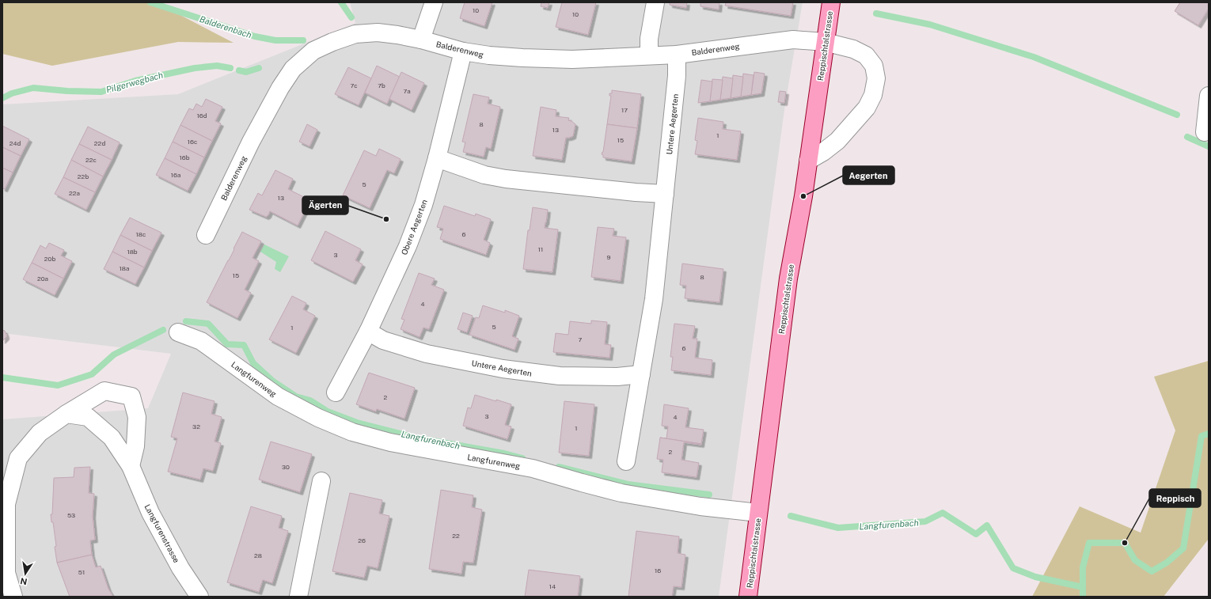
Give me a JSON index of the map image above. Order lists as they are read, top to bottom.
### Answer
{
  "streets": {
    "main road": ["Reppischtalstrasse"],
    "street": [
      "Balderenweg",
      "Untere Aegerten",
      "Obere Aegerten",
      "Langfurenweg",
      "Langfurenstrasse"
    ]
  },
  "crossings": [
    ["Reppischtalstrasse", "Balderenweg"],
    ["Reppischtalstrasse", "Langfurenweg"],
    ["Balderenweg", "Untere Aegerten"],
    ["Balderenweg", "Obere Aegerten"],
    ["Untere Aegerten", "Obere Aegerten"]
  ],
  "water": ["Balderenbach", "Pilgerwegbach", "Langfurenbach"],
  "places": ["Aegerten", "Ägerten", "Reppisch"],
  "house_numbers": [
    "10",
    "10",
    "7c",
    "7b",
    "7a",
    "17",
    "16d",
    "8",
    "13",
    "1",
    "15",
    "16c",
    "24d",
    "22d",
    "16b",
    "22c",
    "16a",
    "22b",
    "5",
    "22a",
    "13",
    "18c",
    "6",
    "11",
    "18b",
    "3",
    "9",
    "20b",
    "18a",
    "15",
    "8",
    "20a",
    "4",
    "5",
    "1",
    "7",
    "6",
    "2",
    "3",
    "4",
    "32",
    "1",
    "2",
    "30",
    "53",
    "22",
    "26",
    "28",
    "16",
    "51",
    "14"
  ],
  "north": "bottom"
}
